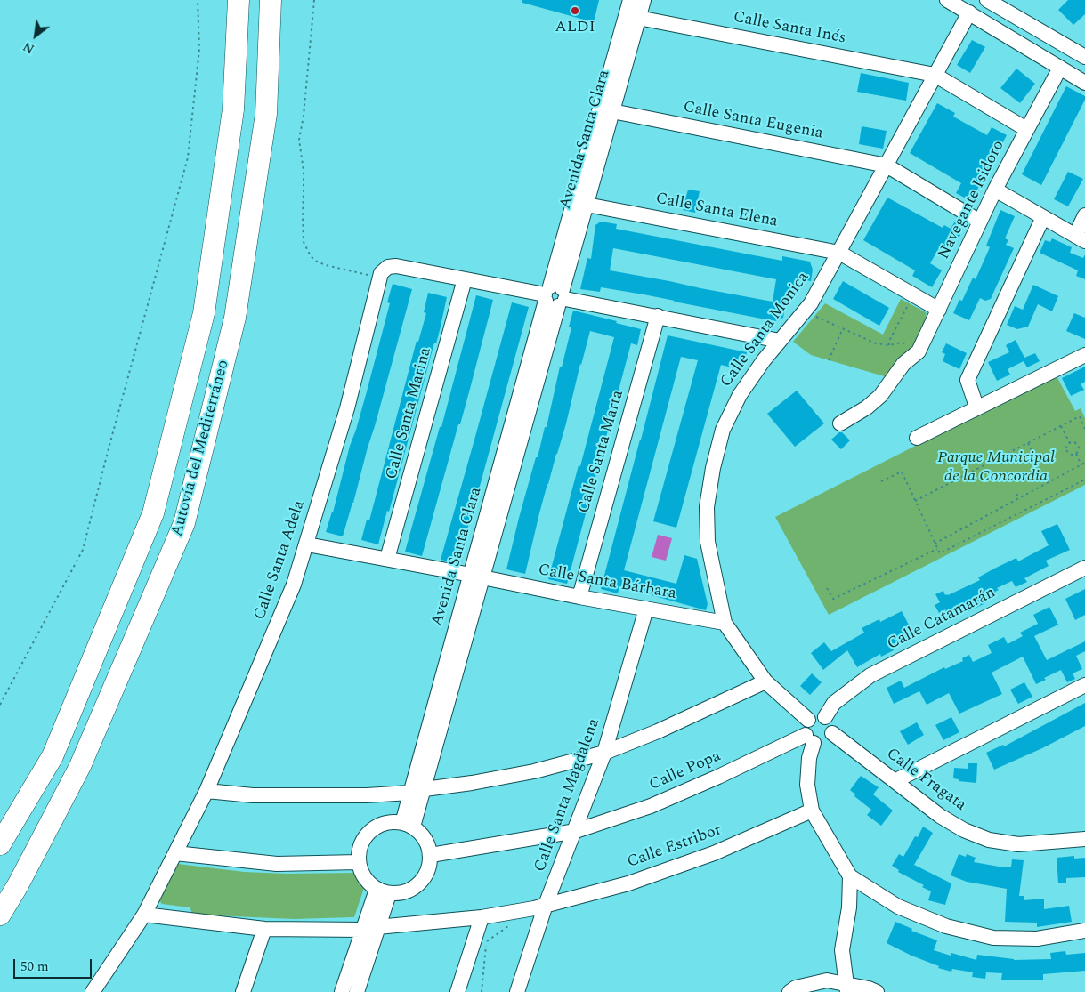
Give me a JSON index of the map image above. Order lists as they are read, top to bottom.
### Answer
{
  "streets": {
    "highway": ["Autovía del Mediterráneo"],
    "street": [
      "Calle Santa Inés",
      "Calle Santa Eugenia",
      "Avenida Santa Clara",
      "Navegante Isidoro",
      "Calle Santa Elena",
      "Calle Santa Monica",
      "Calle Santa Marina",
      "Calle Santa Marta",
      "Calle Santa Adela",
      "Calle Santa Bárbara",
      "Calle Catamarán",
      "Calle Popa",
      "Calle Fragata",
      "Calle Santa Magdalena",
      "Calle Estribor"
    ]
  },
  "crossings": [
    ["Calle Santa Inés", "Avenida Santa Clara"],
    ["Calle Santa Inés", "Navegante Isidoro"],
    ["Calle Santa Inés", "Calle Santa Monica"],
    ["Calle Santa Eugenia", "Avenida Santa Clara"],
    ["Calle Santa Eugenia", "Navegante Isidoro"],
    ["Calle Santa Eugenia", "Calle Santa Monica"],
    ["Avenida Santa Clara", "Calle Santa Elena"],
    ["Avenida Santa Clara", "Calle Santa Bárbara"],
    ["Avenida Santa Clara", "Calle Popa"],
    ["Navegante Isidoro", "Calle Santa Elena"],
    ["Calle Santa Elena", "Calle Santa Monica"],
    ["Calle Santa Monica", "Calle Santa Bárbara"],
    ["Calle Santa Monica", "Calle Catamarán"],
    ["Calle Santa Monica", "Calle Popa"],
    ["Calle Santa Monica", "Calle Fragata"],
    ["Calle Santa Marina", "Calle Santa Bárbara"],
    ["Calle Santa Marta", "Calle Santa Bárbara"],
    ["Calle Santa Adela", "Calle Santa Bárbara"],
    ["Calle Santa Bárbara", "Calle Santa Magdalena"],
    ["Calle Catamarán", "Calle Popa"],
    ["Calle Catamarán", "Calle Fragata"],
    ["Calle Popa", "Calle Fragata"],
    ["Calle Popa", "Calle Santa Magdalena"],
    ["Calle Santa Magdalena", "Calle Estribor"]
  ],
  "parks": ["Parque Municipal de la Concordia"],
  "places": ["ALDI"],
  "scale_bar": "50 m",
  "north": "bottom left"
}
